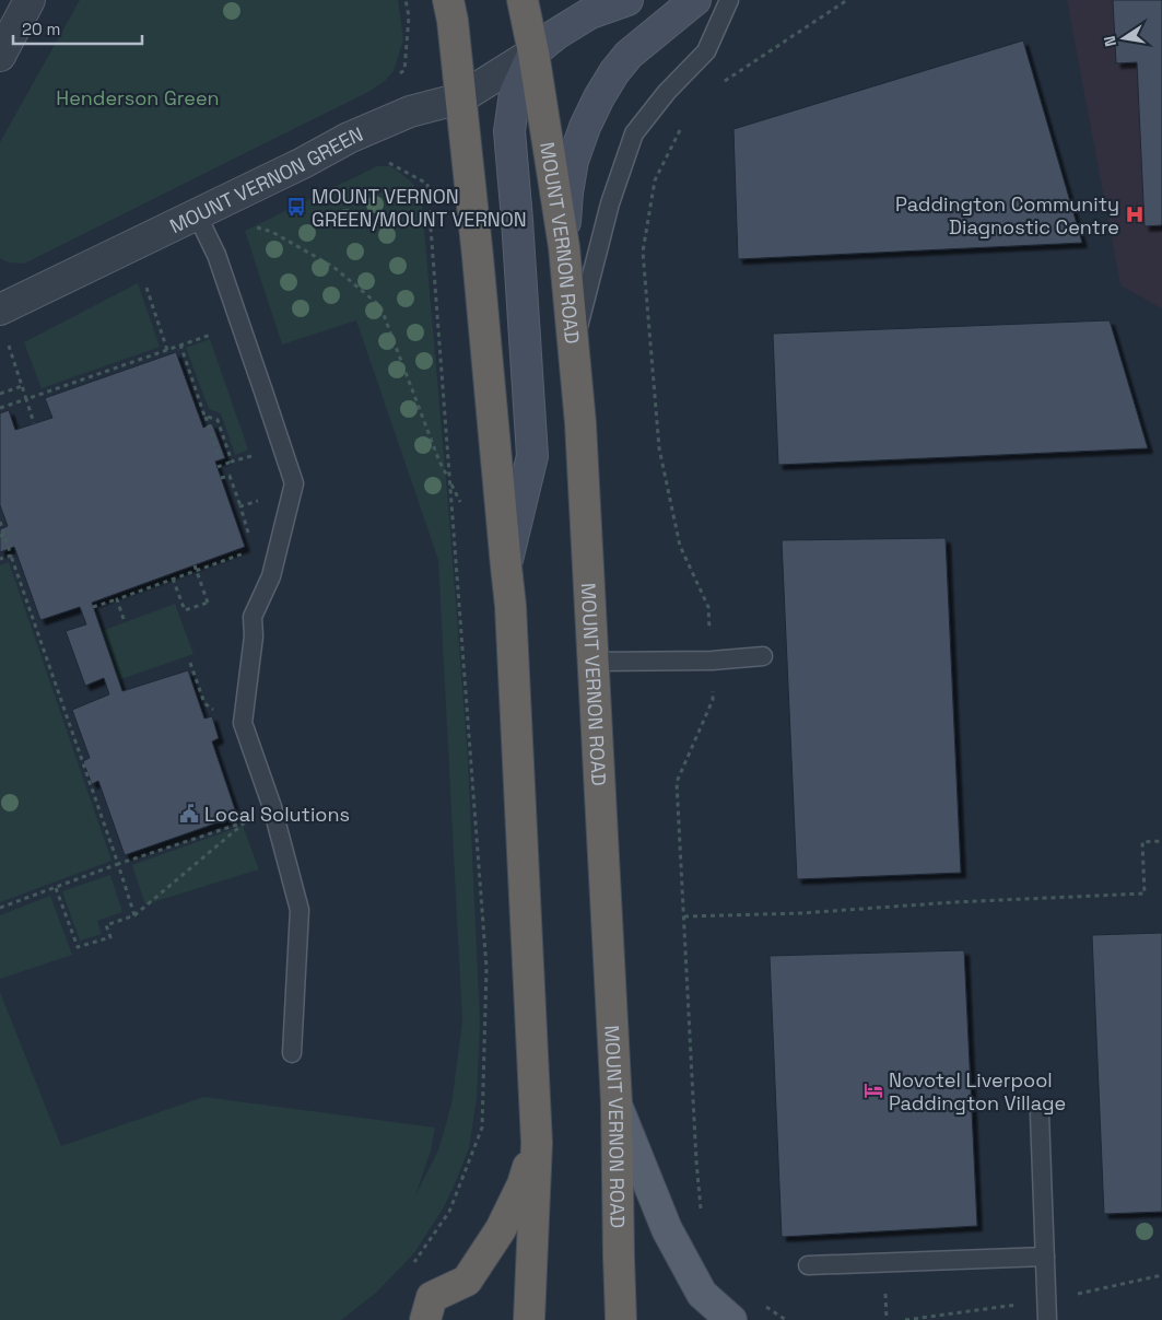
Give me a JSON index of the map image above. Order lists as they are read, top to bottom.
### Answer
{
  "streets": {
    "highway": ["MOUNT VERNON ROAD"],
    "street": ["MOUNT VERNON GREEN"]
  },
  "crossings": [
    ["MOUNT VERNON GREEN", "MOUNT VERNON ROAD"]
  ],
  "parks": ["Henderson Green"],
  "places": {
    "bus stop": ["MOUNT VERNON GREEN/MOUNT VERNON"],
    "hospital": ["Paddington Community Diagnostic Centre"],
    "public building": ["Local Solutions"],
    "hotel": ["Novotel Liverpool Paddington Village"]
  },
  "scale_bar": "20 m",
  "north": "left"
}
